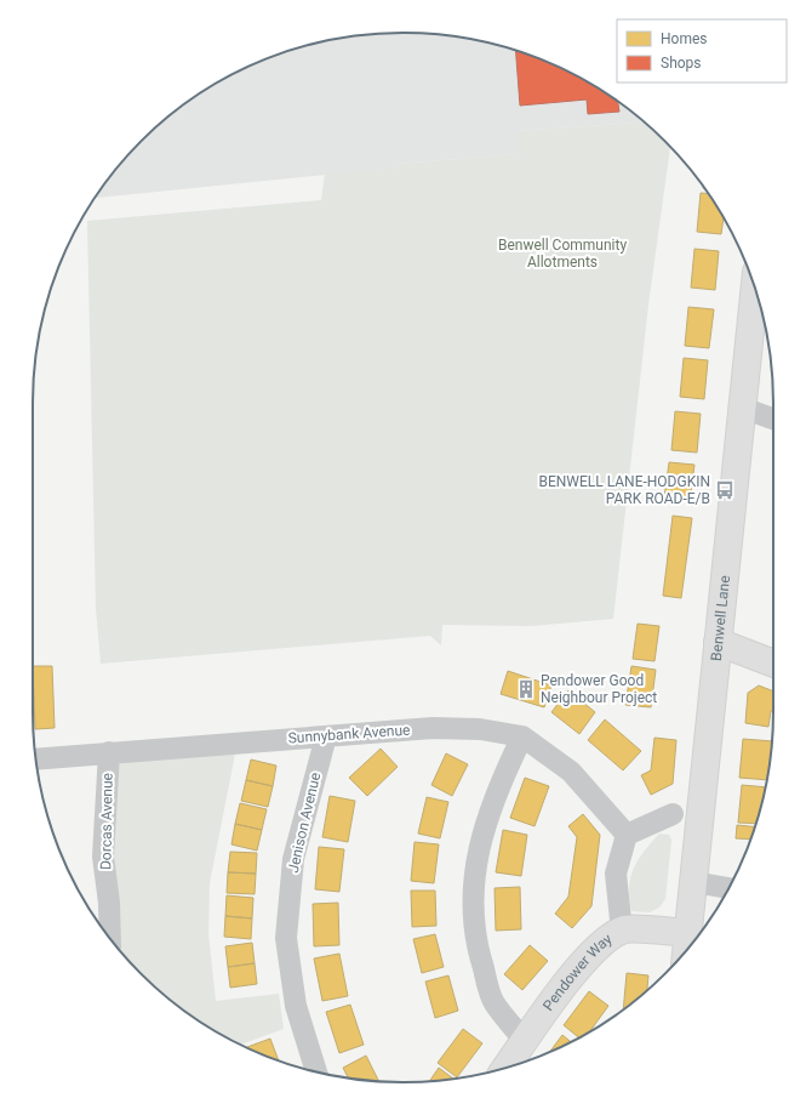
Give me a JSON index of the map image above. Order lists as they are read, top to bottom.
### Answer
{
  "streets": {
    "main road": ["Benwell Lane", "Pendower Way"],
    "street": ["Sunnybank Avenue", "Dorcas Avenue", "Jenison Avenue"]
  },
  "crossings": [
    ["Benwell Lane", "Pendower Way"],
    ["Sunnybank Avenue", "Dorcas Avenue"],
    ["Sunnybank Avenue", "Jenison Avenue"]
  ],
  "parks": ["Benwell Community Allotments"],
  "places": {
    "bus stop": ["BENWELL LANE-HODGKIN PARK ROAD-E/B"],
    "building": ["Pendower Good Neighbour Project"]
  },
  "legend": ["Homes", "Shops"]
}
